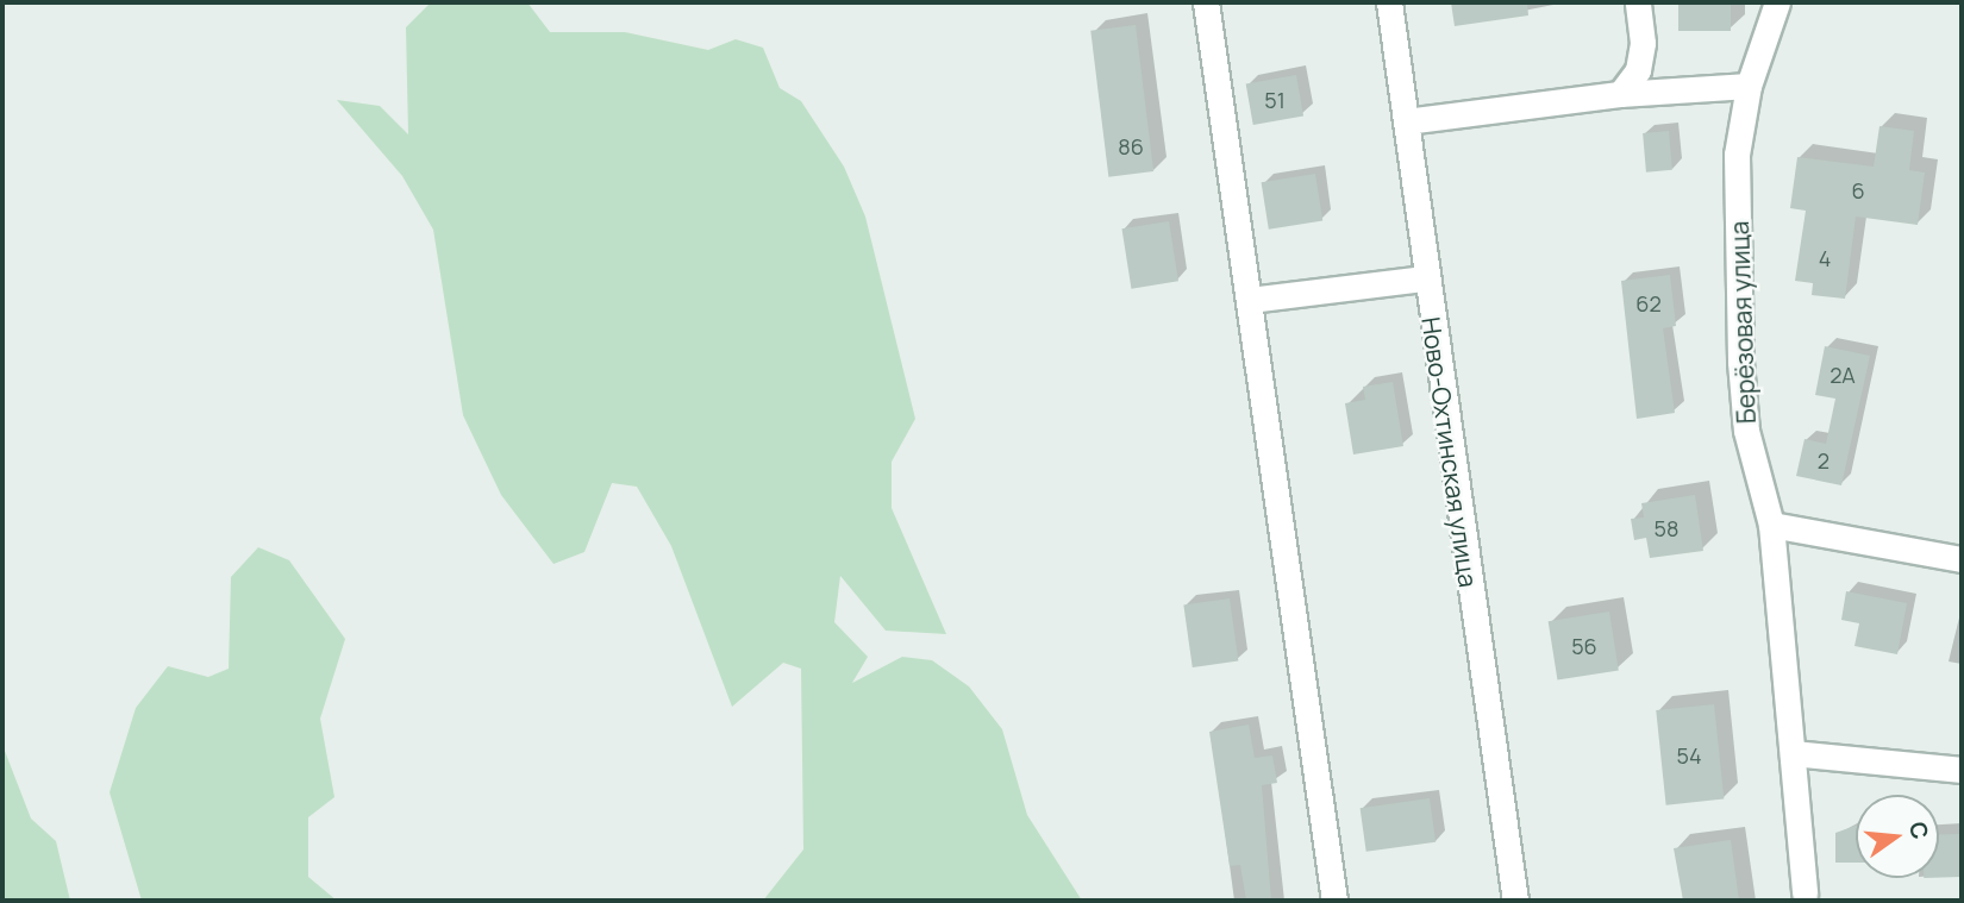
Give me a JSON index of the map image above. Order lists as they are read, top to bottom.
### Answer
{
  "streets": {
    "street": ["Берёзовая улица", "Ново-Охтинская улица"]
  },
  "house_numbers": [
    "51",
    "86",
    "6",
    "4",
    "62",
    "2А",
    "2",
    "58",
    "56",
    "54"
  ],
  "north": "right"
}
